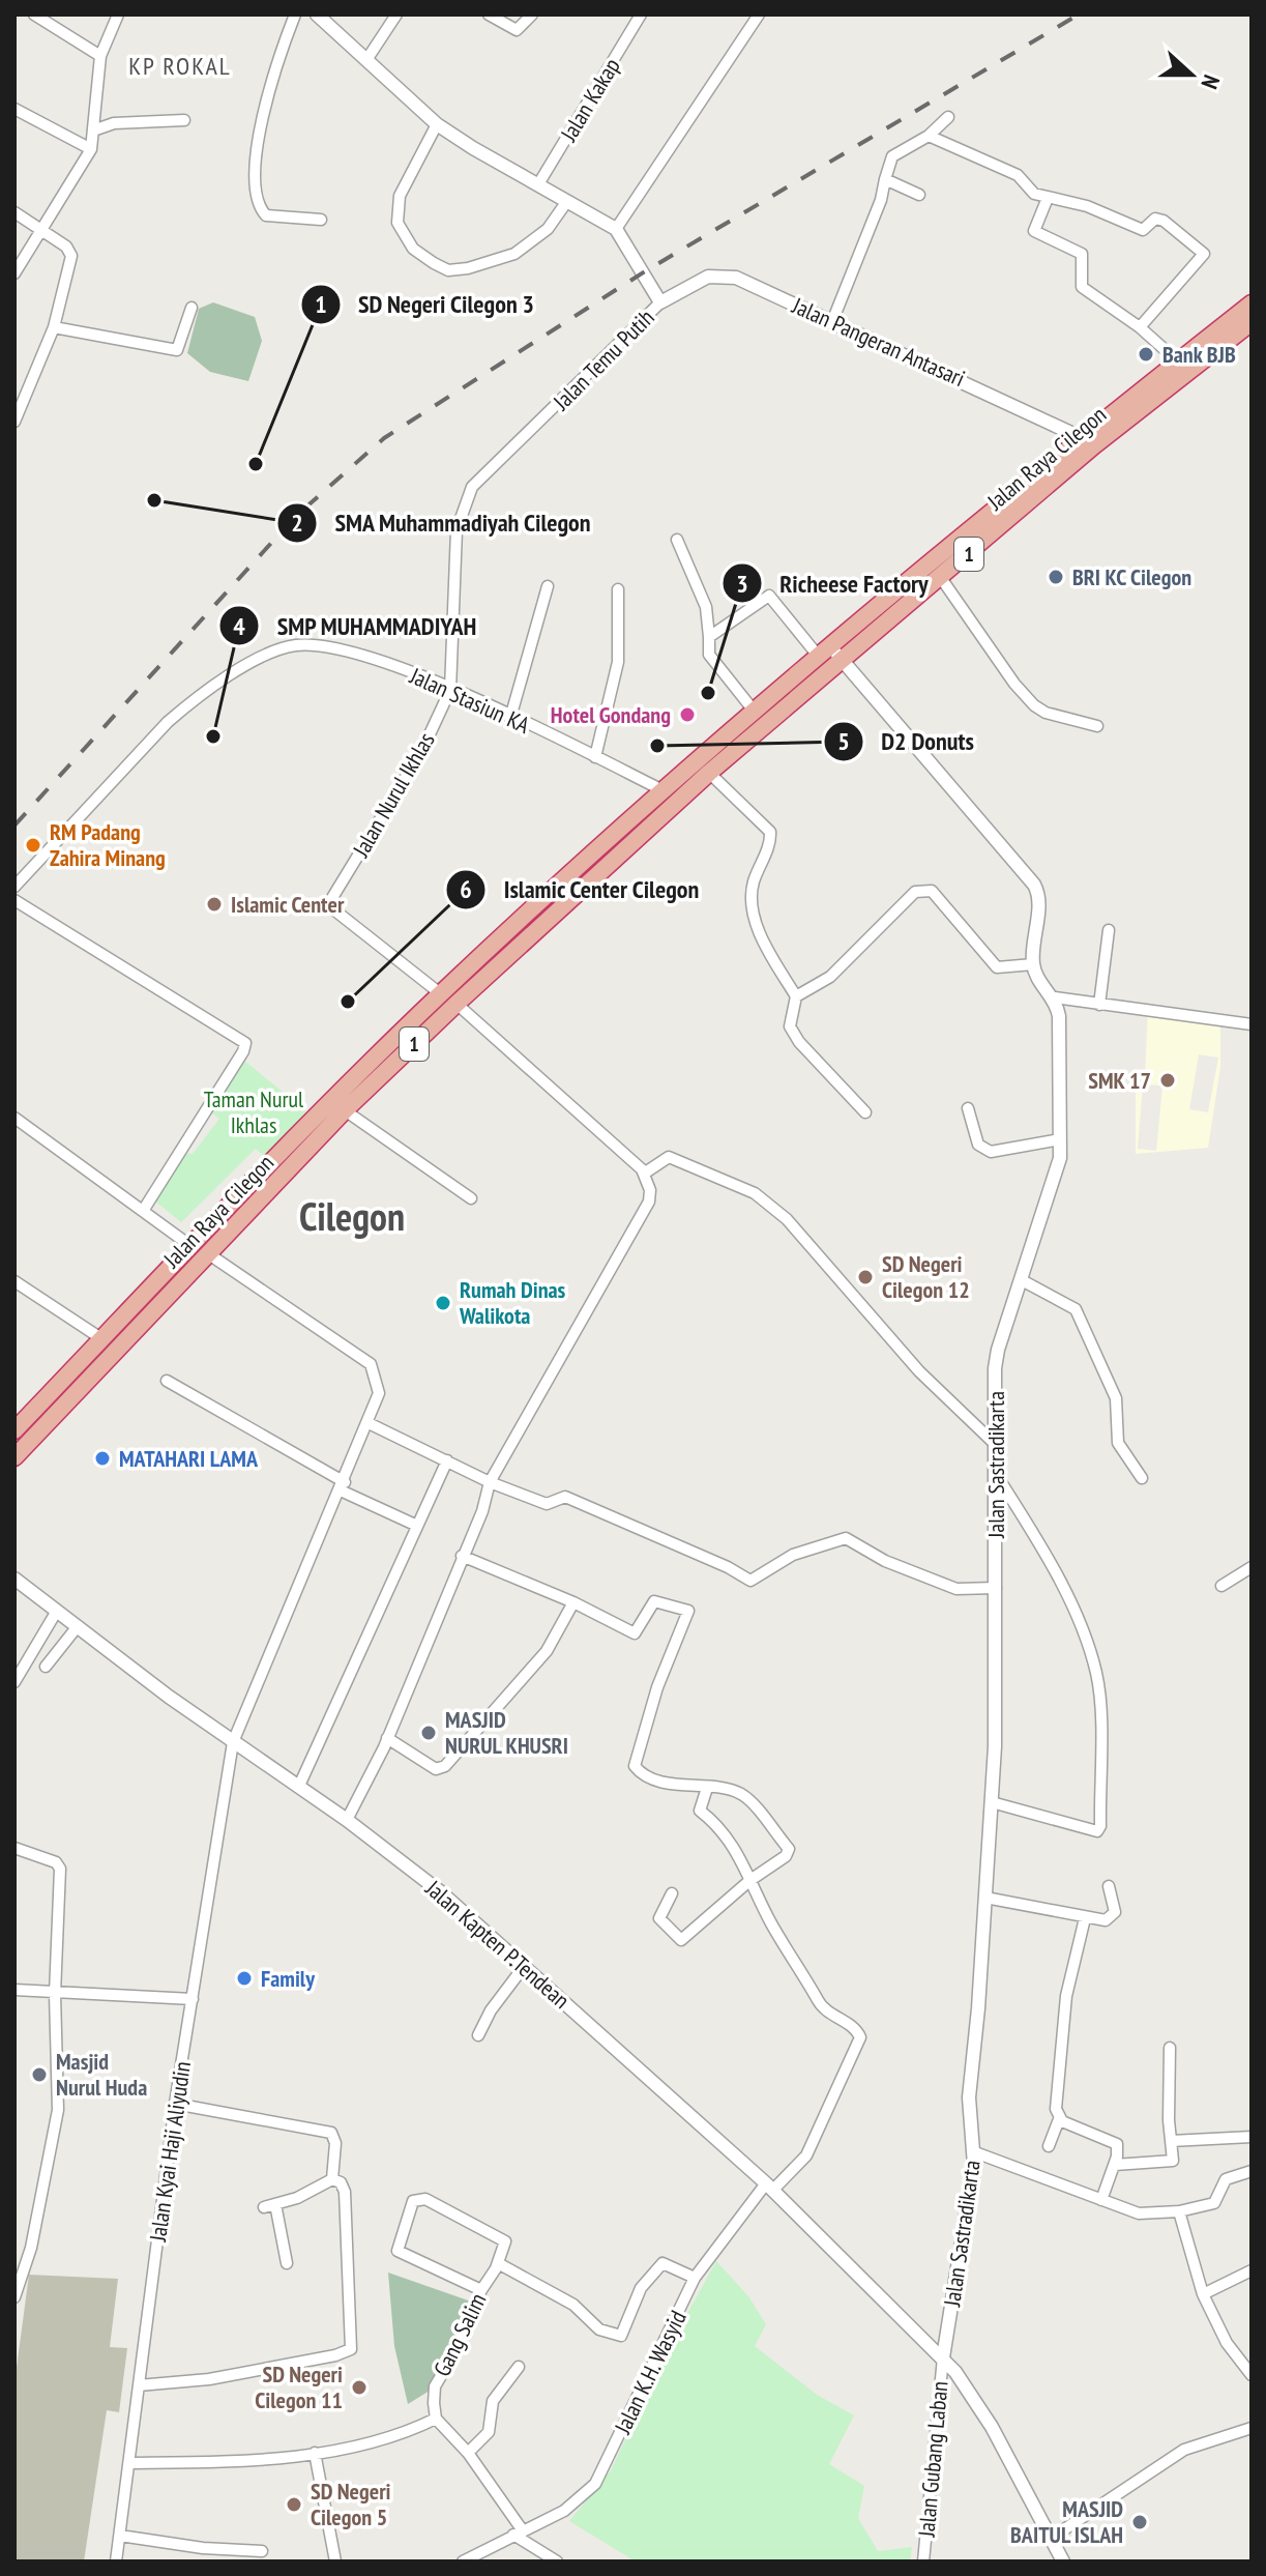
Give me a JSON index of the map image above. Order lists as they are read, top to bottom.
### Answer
{
  "streets": {
    "highway": ["Jalan Raya Cilegon", "1"],
    "street": [
      "Jalan Kakap",
      "Jalan Pangeran Antasari",
      "Jalan Temu Putih",
      "Jalan Stasiun KA",
      "Jalan Nurul Ikhlas",
      "Jalan Sastradikarta",
      "Jalan Kapten P.Tendean",
      "Jalan Kyai Haji Aliyudin",
      "Gang Salim",
      "Jalan K.H. Wasyid",
      "Jalan Gubang Laban"
    ]
  },
  "crossings": [
    ["Jalan Kakap", "Jalan Temu Putih"],
    ["Jalan Pangeran Antasari", "Jalan Temu Putih"],
    ["Jalan Pangeran Antasari", "Jalan Raya Cilegon"],
    ["Jalan Temu Putih", "Jalan Stasiun KA"],
    ["Jalan Temu Putih", "Jalan Nurul Ikhlas"],
    ["Jalan Raya Cilegon", "Jalan Stasiun KA"],
    ["Jalan Raya Cilegon", "Jalan Nurul Ikhlas"],
    ["Jalan Raya Cilegon", "Jalan Kyai Haji Aliyudin"],
    ["Jalan Stasiun KA", "Jalan Nurul Ikhlas"],
    ["Jalan Sastradikarta", "Jalan Kapten P.Tendean"],
    ["Jalan Sastradikarta", "Jalan Gubang Laban"],
    ["Jalan Kapten P.Tendean", "Jalan Kyai Haji Aliyudin"],
    ["Jalan Kapten P.Tendean", "Jalan K.H. Wasyid"],
    ["Jalan Kapten P.Tendean", "Jalan Gubang Laban"]
  ],
  "districts": ["KP ROKAL", "Cilegon"],
  "parks": ["Taman Nurul Ikhlas"],
  "places": [
    "Bank BJB",
    "SD Negeri Cilegon 3",
    "SMA Muhammadiyah Cilegon",
    "BRI KC Cilegon",
    "Richeese Factory",
    "Hotel Gondang",
    "SMP MUHAMMADIYAH",
    "D2 Donuts",
    "RM Padang Zahira Minang",
    "Islamic Center",
    "Islamic Center Cilegon",
    "SMK 17",
    "SD Negeri Cilegon 12",
    "Rumah Dinas Walikota",
    "MATAHARI LAMA",
    "MASJID NURUL KHUSRI",
    "Family",
    "Masjid Nurul Huda",
    "SD Negeri Cilegon 11",
    "SD Negeri Cilegon 5",
    "MASJID BAITUL ISLAH"
  ],
  "north": "right"
}
